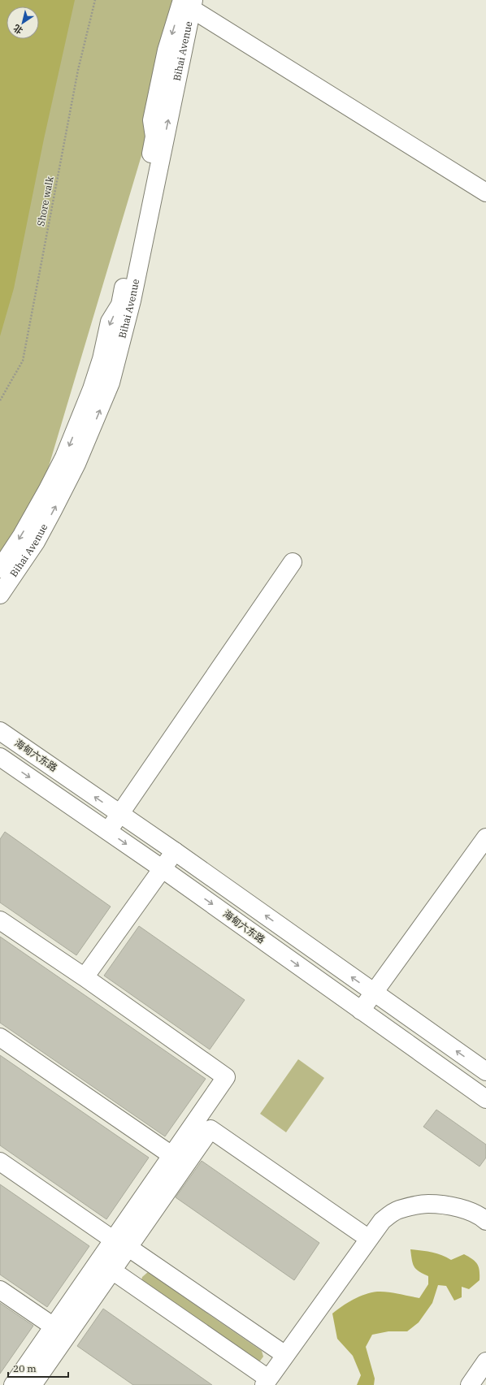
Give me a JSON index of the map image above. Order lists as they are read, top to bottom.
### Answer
{
  "streets": {
    "street": ["Bihai Avenue", "海甸六东路"],
    "path": ["Shore walk"]
  },
  "scale_bar": "20 m",
  "north": "bottom left"
}
